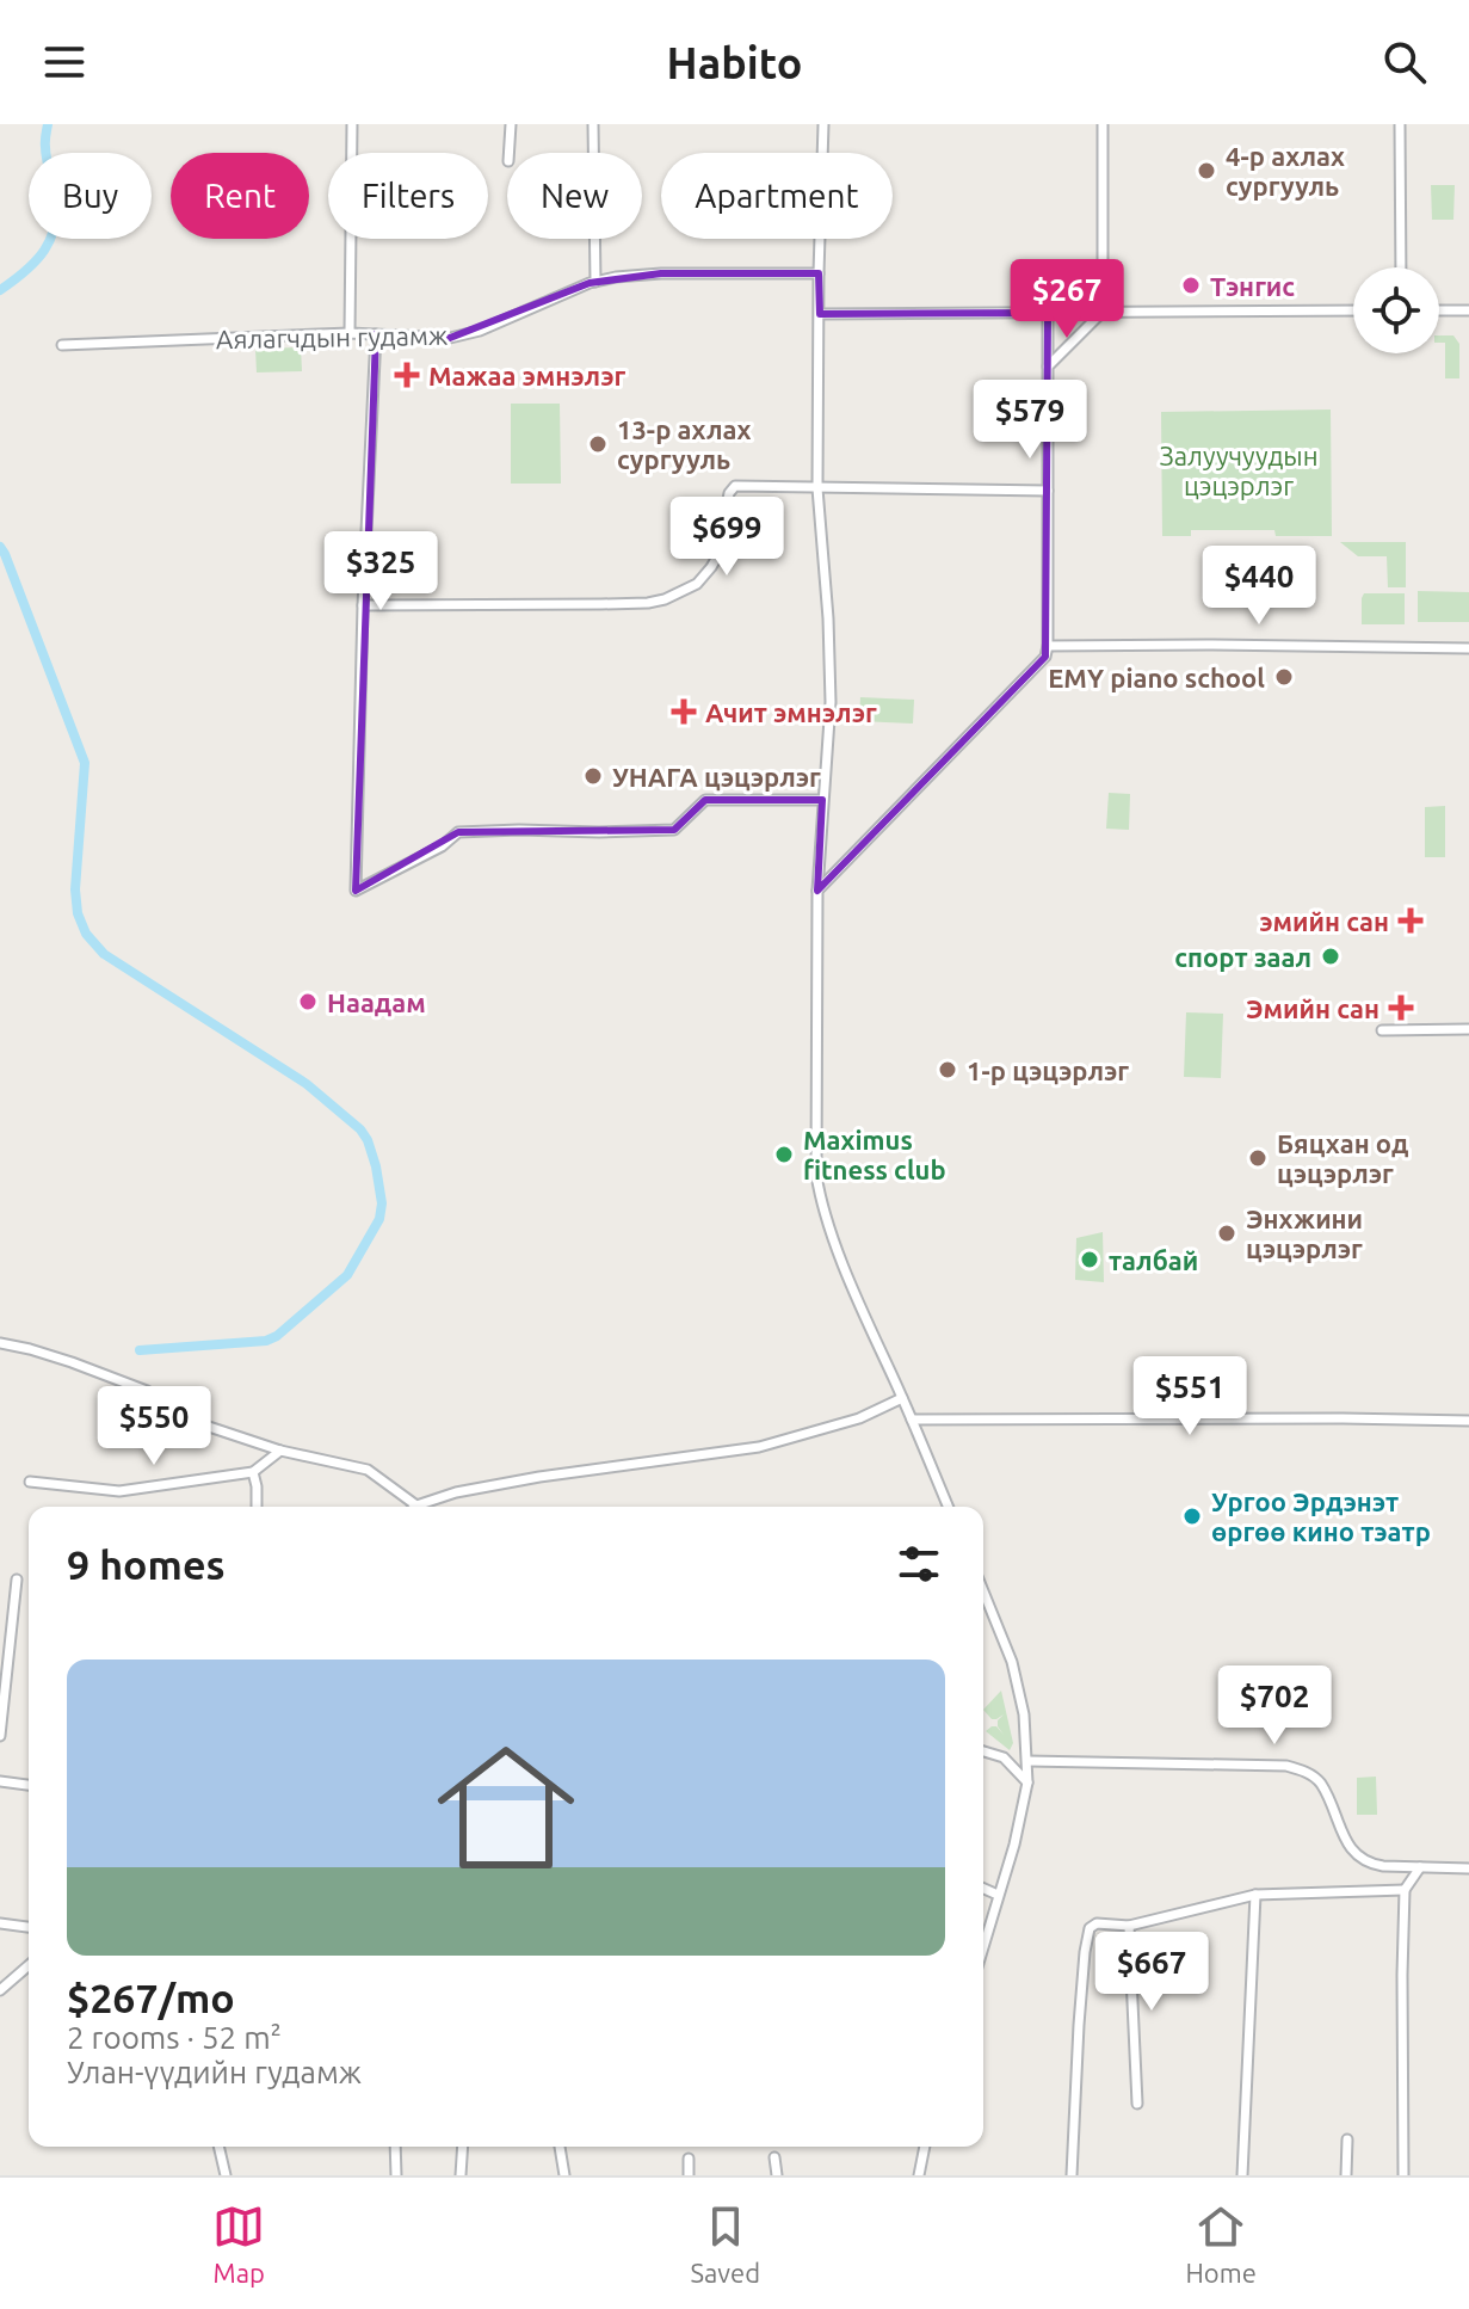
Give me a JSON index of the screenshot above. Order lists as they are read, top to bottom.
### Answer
{
  "streets": {
    "street": ["Аялагчдын гудамж"]
  },
  "parks": ["Залуучуудын цэцэрлэг"],
  "places": {
    "other": [
      "4-р ахлах сургууль",
      "Тэнгис",
      "13-р ахлах сургууль",
      "EMY piano school",
      "УНАГА цэцэрлэг",
      "спорт заал",
      "Наадам",
      "1-р цэцэрлэг",
      "Maximus fitness club",
      "Бяцхан од цэцэрлэг",
      "Энхжини цэцэрлэг",
      "талбай",
      "Ургоо Эрдэнэт өргөө кино тэатр"
    ],
    "health": [
      "Maжаа эмнэлэг",
      "Ачит эмнэлэг",
      "эмийн сан",
      "Эмийн сан"
    ]
  },
  "page": {
    "header": "Habito",
    "chip": [
      "Buy",
      "Rent",
      "Filters",
      "New",
      "Apartment"
    ],
    "price": [
      "$267",
      "$579",
      "$699",
      "$325",
      "$440",
      "$551",
      "$550",
      "$702",
      "$667"
    ],
    "heading": "9 homes",
    "list": [
      {
        "name": "$267/mo",
        "note": "2 rooms · 52 m² · Улан-үүдийн гудамж"
      }
    ],
    "tabs": ["Map", "Saved", "Home"]
  }
}
